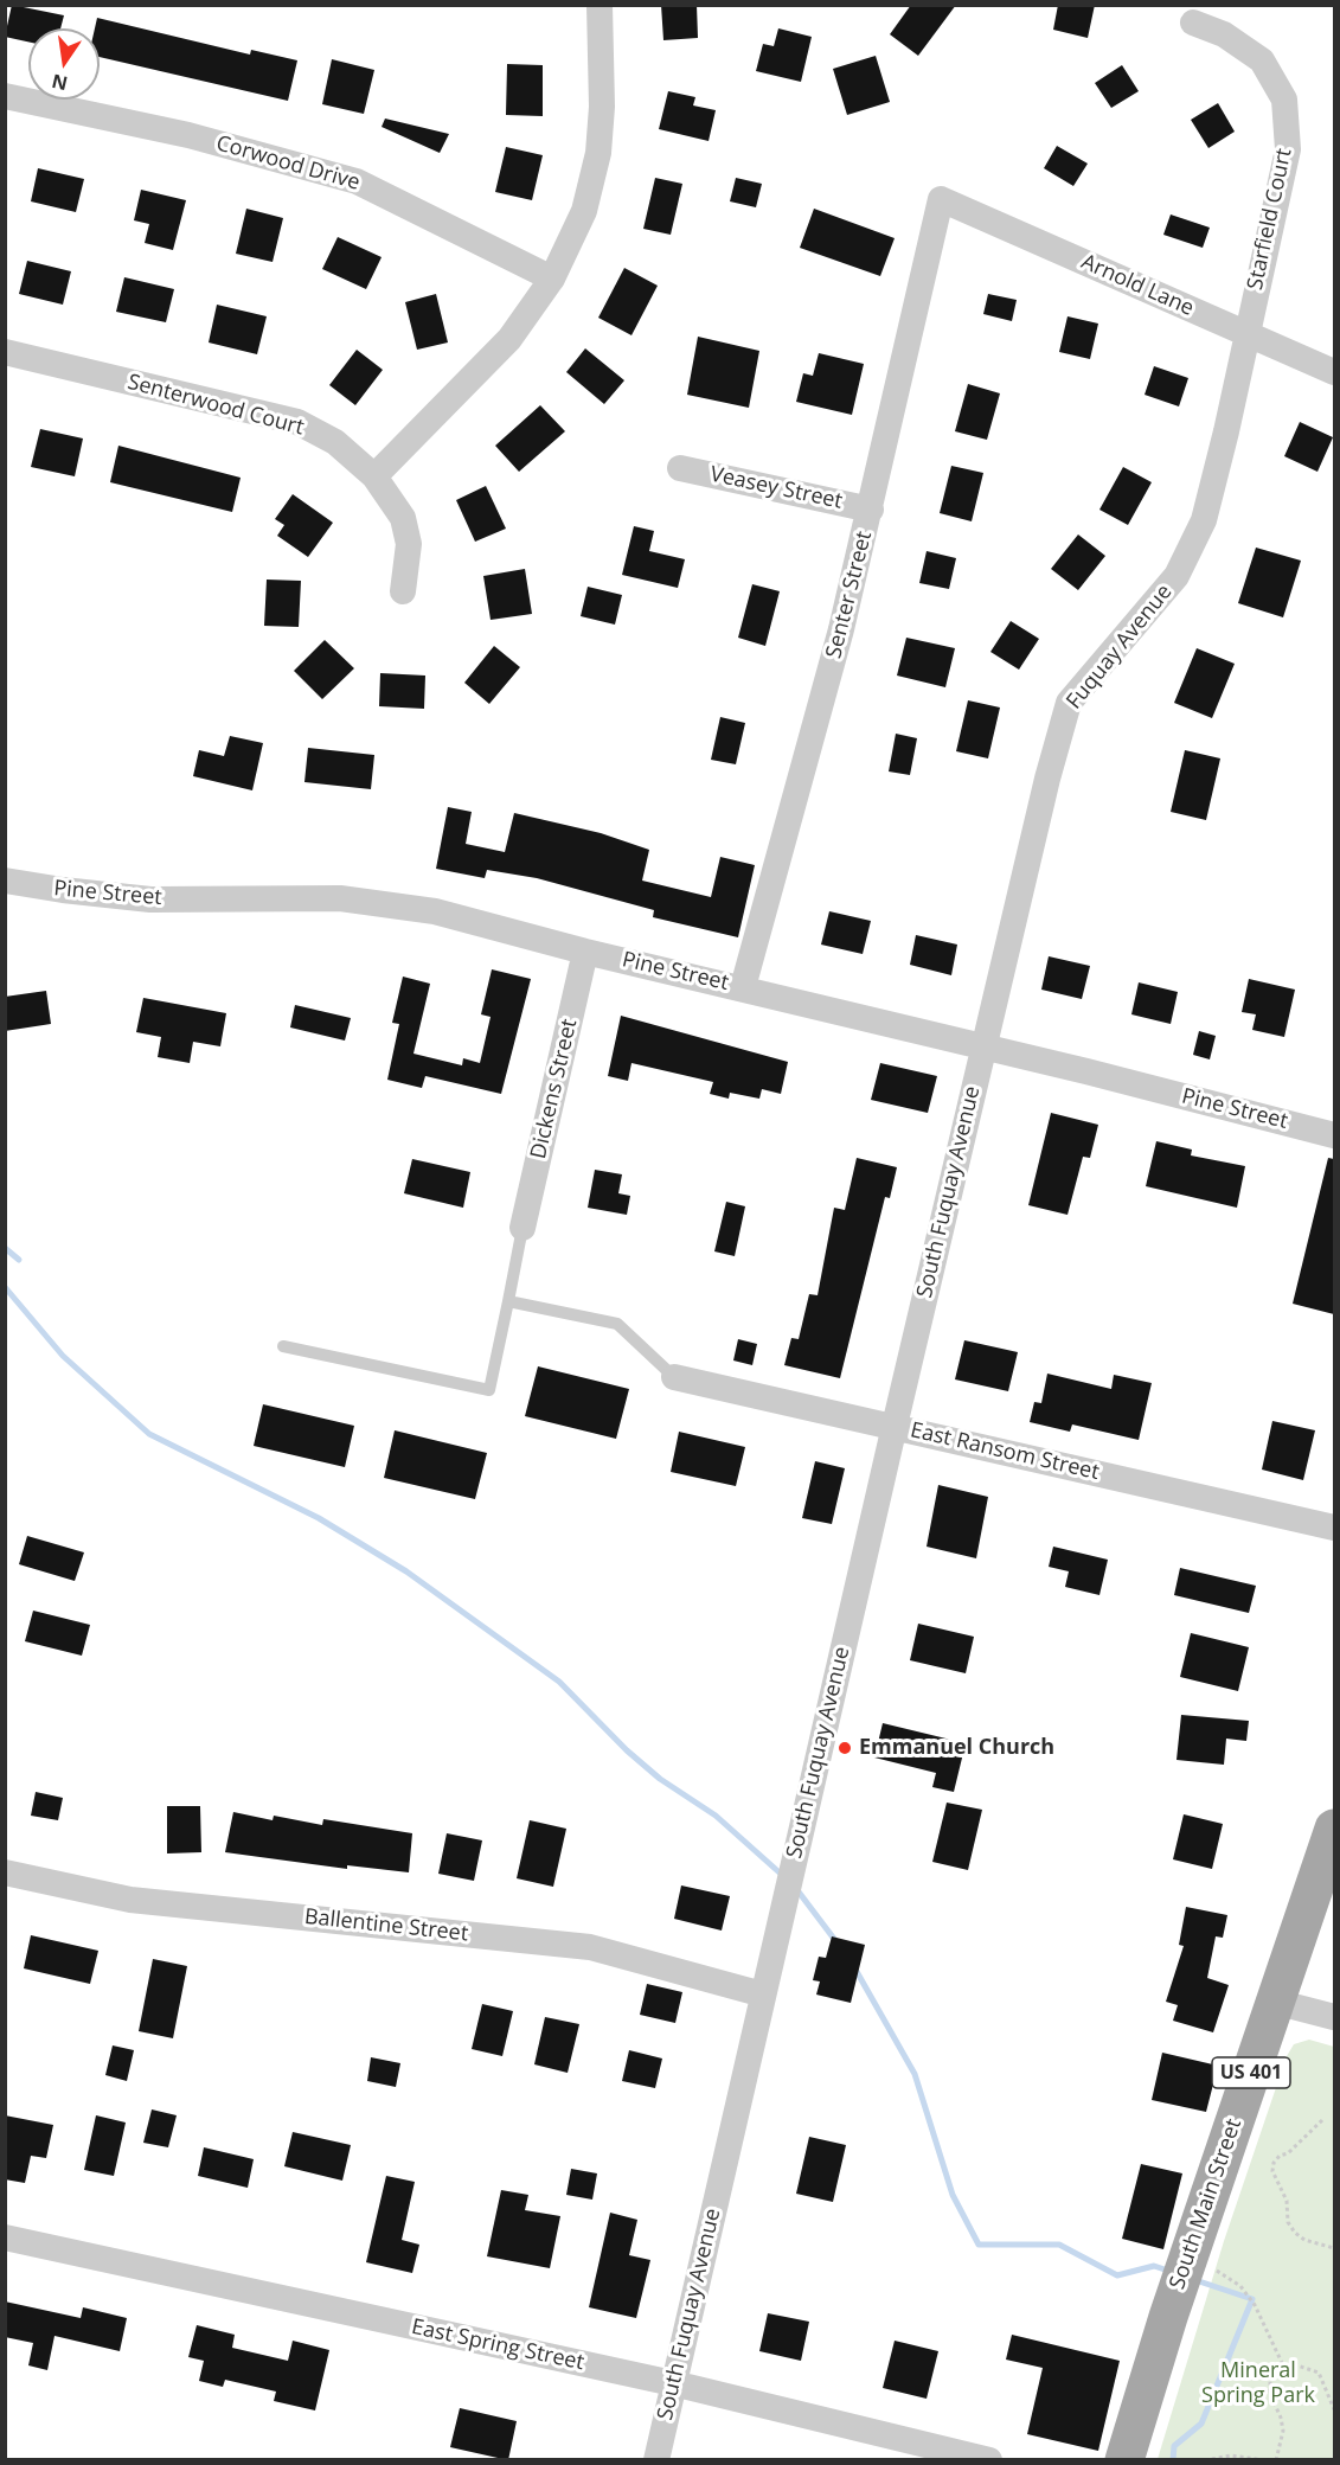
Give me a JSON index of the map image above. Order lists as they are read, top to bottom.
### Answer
{
  "streets": {
    "main road": ["US 401", "South Main Street"],
    "street": [
      "Corwood Drive",
      "Starfield Court",
      "Arnold Lane",
      "Senterwood Court",
      "Veasey Street",
      "Senter Street",
      "Fuquay Avenue",
      "Pine Street",
      "Dickens Street",
      "South Fuquay Avenue",
      "East Ransom Street",
      "Ballentine Street",
      "East Spring Street"
    ]
  },
  "crossings": [
    ["Starfield Court", "Arnold Lane"],
    ["Starfield Court", "Fuquay Avenue"],
    ["Arnold Lane", "Senter Street"],
    ["Arnold Lane", "Fuquay Avenue"],
    ["Veasey Street", "Senter Street"],
    ["Senter Street", "Pine Street"],
    ["Fuquay Avenue", "Pine Street"],
    ["Fuquay Avenue", "South Fuquay Avenue"],
    ["Pine Street", "Dickens Street"],
    ["Pine Street", "South Fuquay Avenue"],
    ["South Fuquay Avenue", "East Ransom Street"],
    ["South Fuquay Avenue", "Ballentine Street"],
    ["South Fuquay Avenue", "East Spring Street"]
  ],
  "parks": ["Mineral Spring Park"],
  "places": ["Emmanuel Church"],
  "north": "bottom"
}
